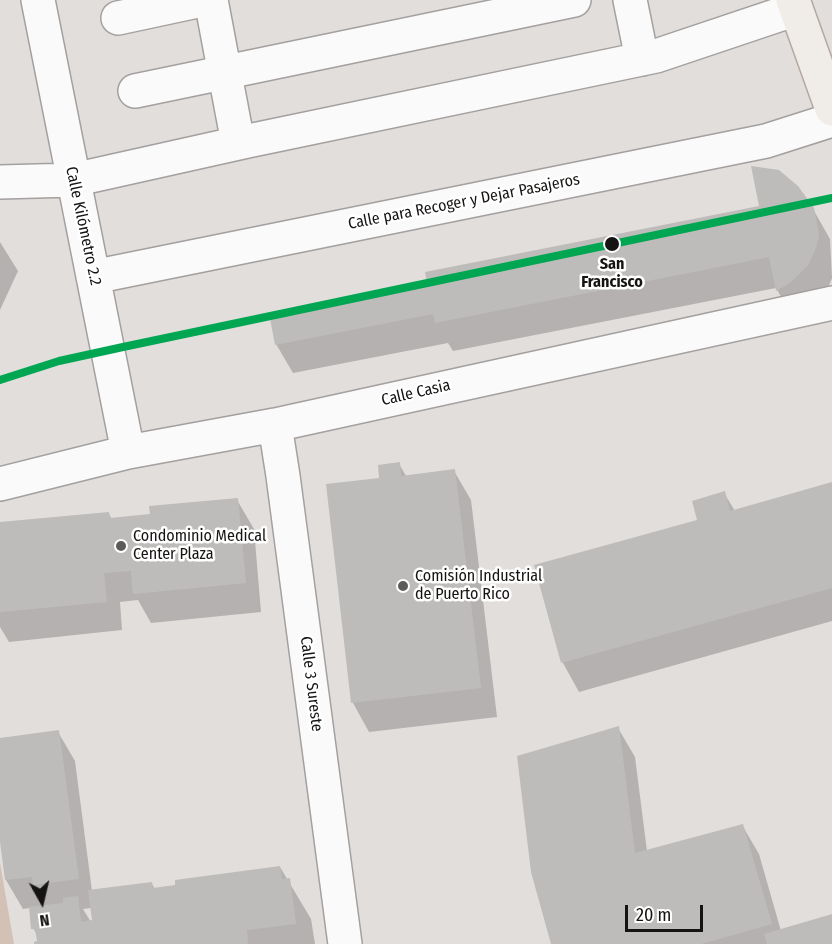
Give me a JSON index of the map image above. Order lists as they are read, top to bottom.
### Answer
{
  "streets": {
    "street": [
      "Calle para Recoger y Dejar Pasajeros",
      "Calle Kilómetro 2.2",
      "Calle Casia",
      "Calle 3 Sureste"
    ]
  },
  "crossings": [
    ["Calle para Recoger y Dejar Pasajeros", "Calle Kilómetro 2.2"],
    ["Calle Kilómetro 2.2", "Calle Casia"],
    ["Calle Casia", "Calle 3 Sureste"]
  ],
  "places": ["San Francisco", "Condominio Medical Center Plaza", "Comisión Industrial de Puerto Rico"],
  "scale_bar": "20 m",
  "north": "bottom"
}
